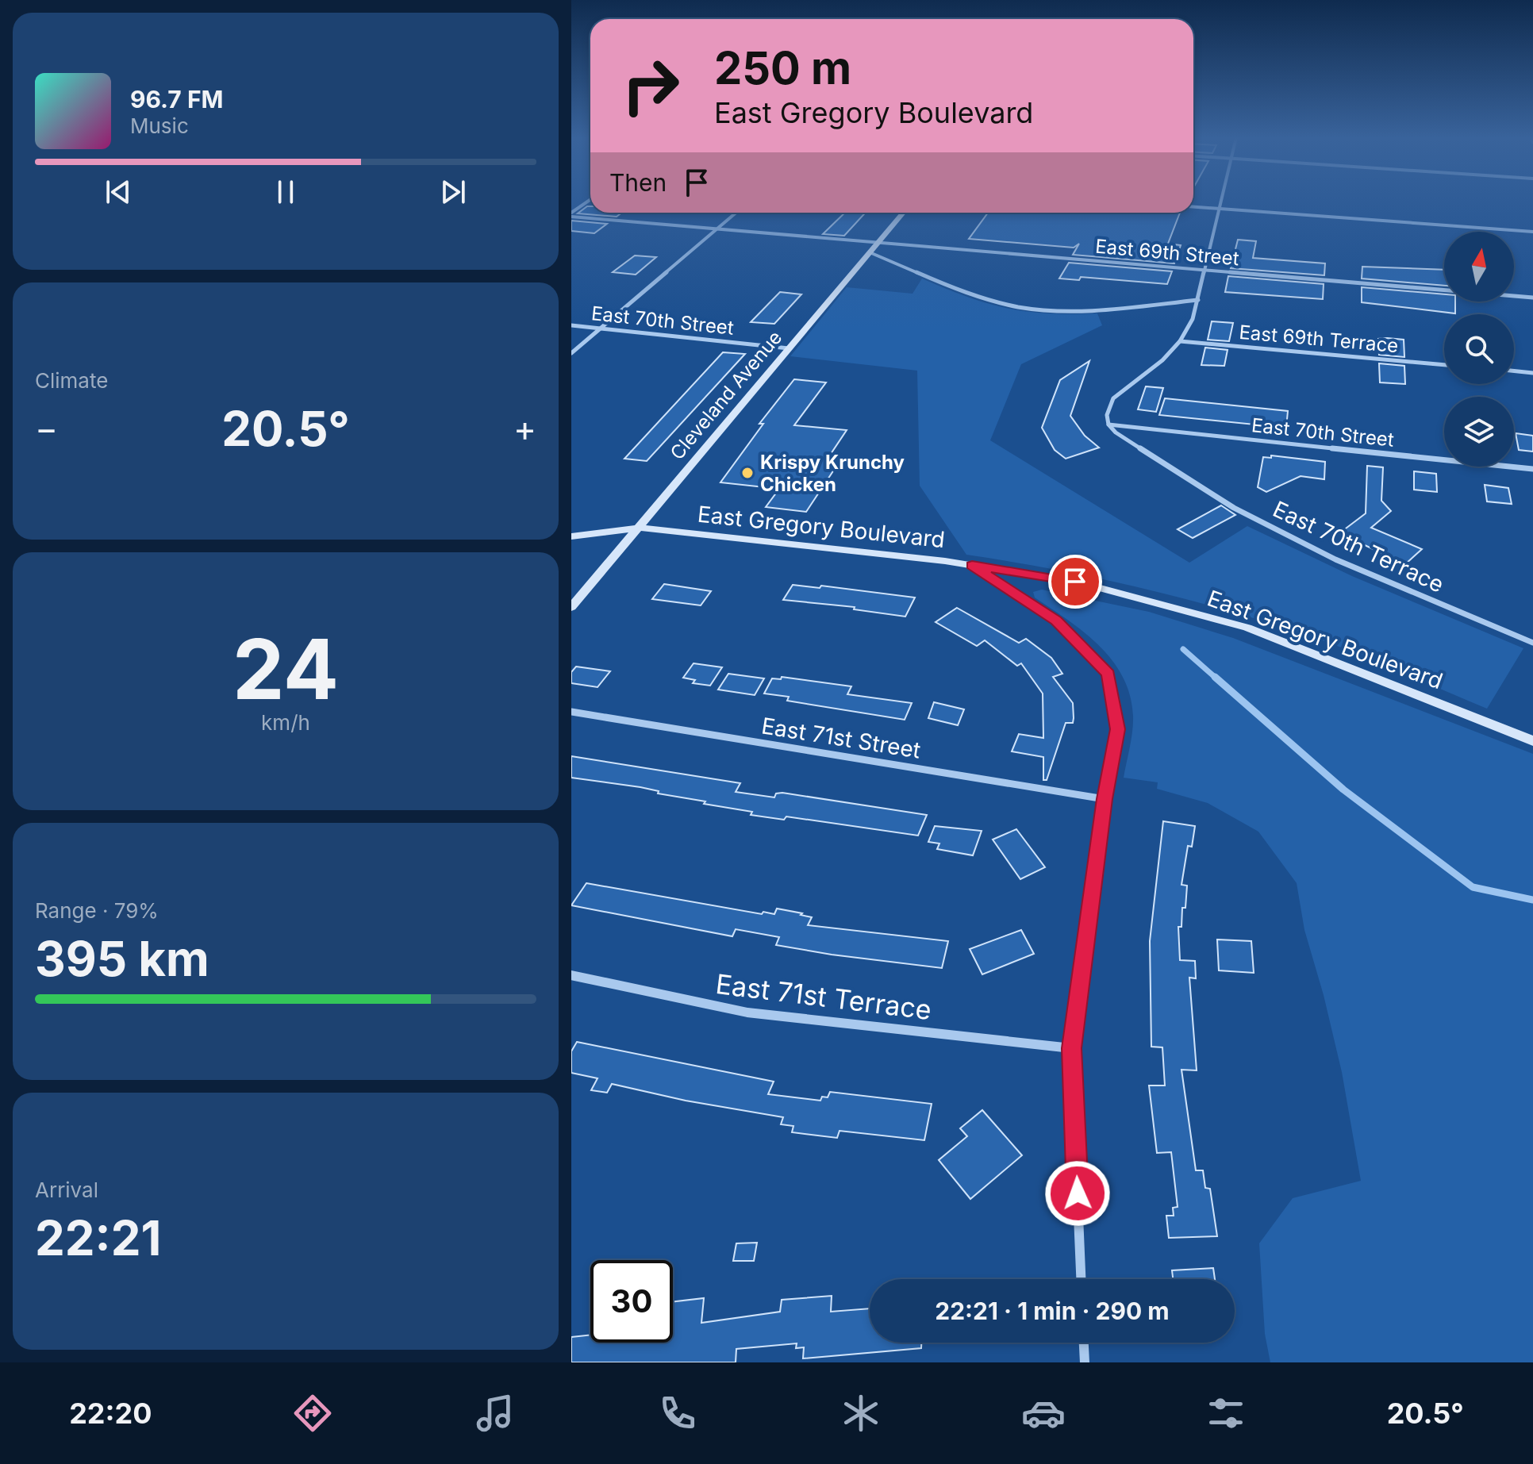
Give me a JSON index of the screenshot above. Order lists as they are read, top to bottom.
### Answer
{
  "streets": {
    "main road": ["Cleveland Avenue", "East Gregory Boulevard"],
    "street": [
      "East 69th Street",
      "East 70th Street",
      "East 69th Terrace",
      "East 70th Terrace",
      "East 71st Street",
      "East 71st Terrace"
    ]
  },
  "crossings": [
    ["East 69th Street", "Cleveland Avenue"],
    ["East 70th Street", "Cleveland Avenue"],
    ["East 70th Street", "East 70th Terrace"],
    ["Cleveland Avenue", "East Gregory Boulevard"]
  ],
  "places": ["Krispy Krunchy Chicken"],
  "north": "top",
  "page": {
    "turn": ["250 m", "East Gregory Boulevard"],
    "song": ["96.7 FM", "Music"],
    "then": "Then",
    "tile": [
      "Climate",
      ["24", "km/h"],
      ["Range · 79%", "395 km"],
      ["Arrival", "22:21"]
    ],
    "heat": ["−", "20.5°", "+"],
    "limit": "30",
    "trip": "22:21 · 1 min · 290 m",
    "tabs": ["22:20", "20.5°"]
  }
}
